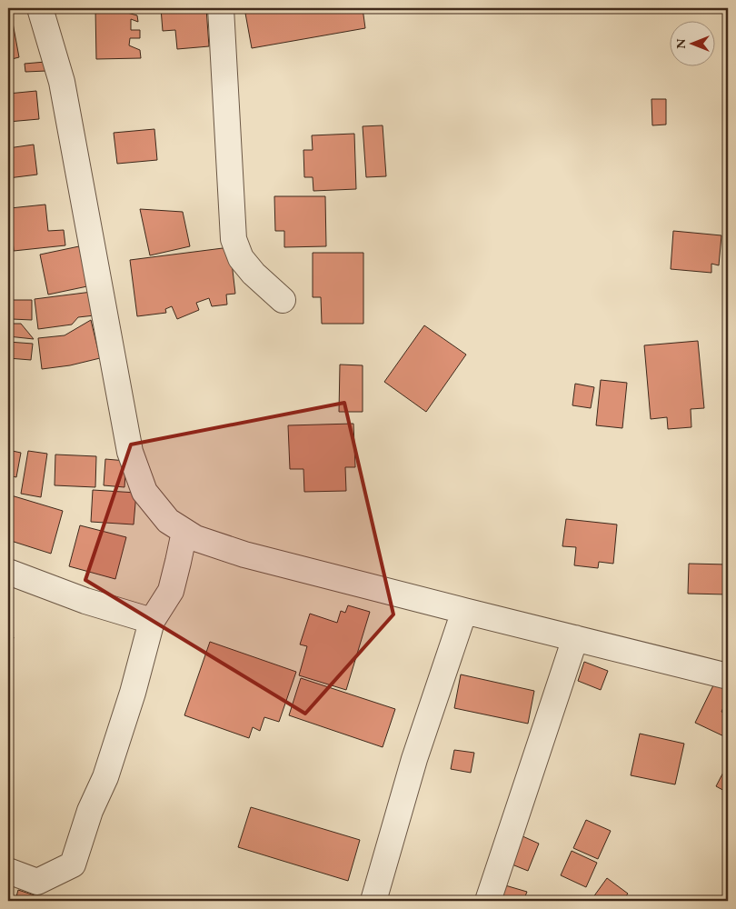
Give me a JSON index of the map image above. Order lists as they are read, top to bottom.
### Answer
{
  "north": "left"
}
